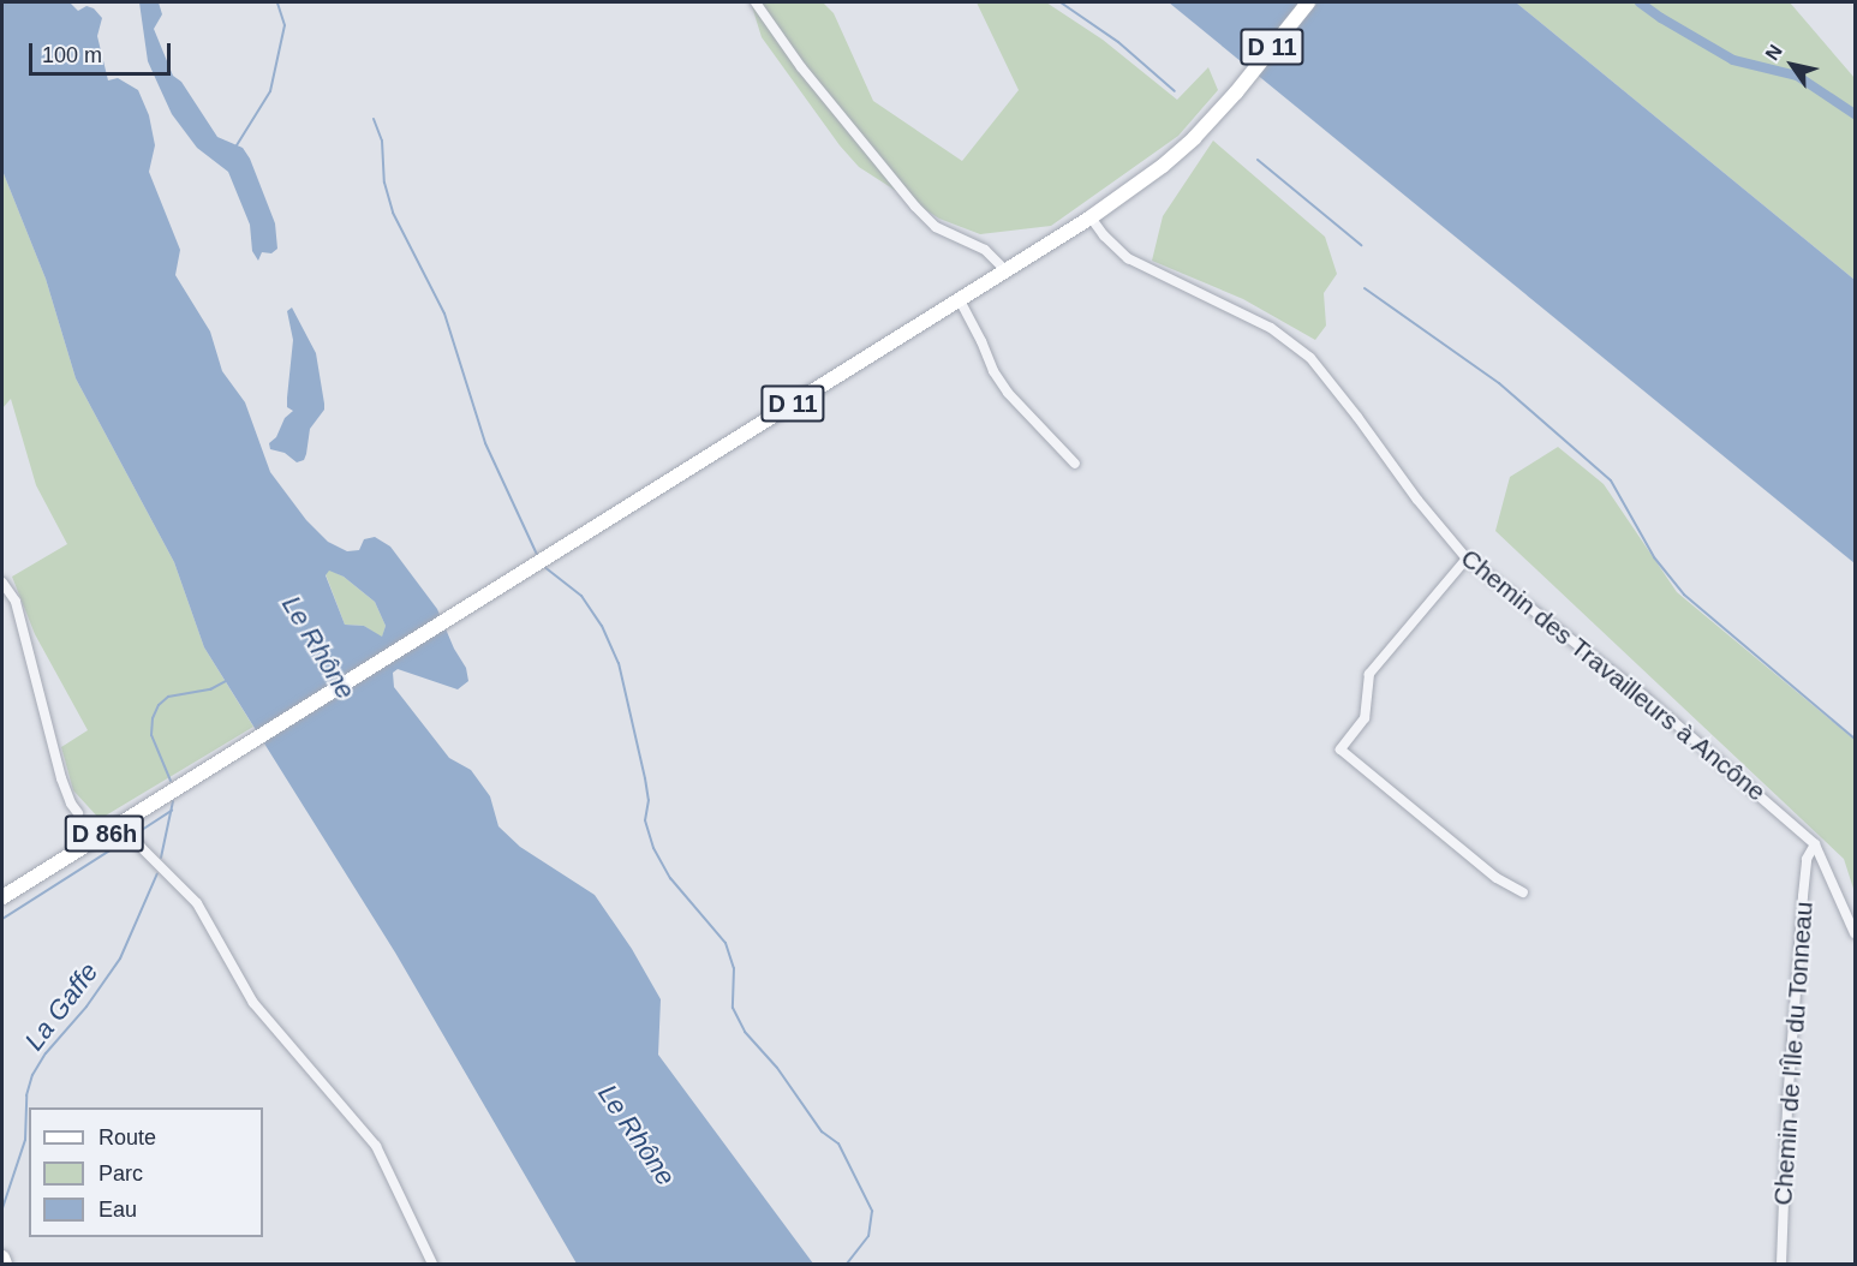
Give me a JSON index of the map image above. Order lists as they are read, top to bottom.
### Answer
{
  "streets": {
    "main road": ["D 11", "D 86h"],
    "street": ["Chemin des Travailleurs à Ancône", "Chemin de l'Île du Tonneau"]
  },
  "crossings": [
    ["D 11", "Chemin des Travailleurs à Ancône"],
    ["D 11", "D 86h"],
    ["Chemin des Travailleurs à Ancône", "Chemin de l'Île du Tonneau"]
  ],
  "water": ["Le Rhône", "La Gaffe"],
  "legend": ["Route", "Parc", "Eau"],
  "scale_bar": "100 m",
  "north": "top left"
}
